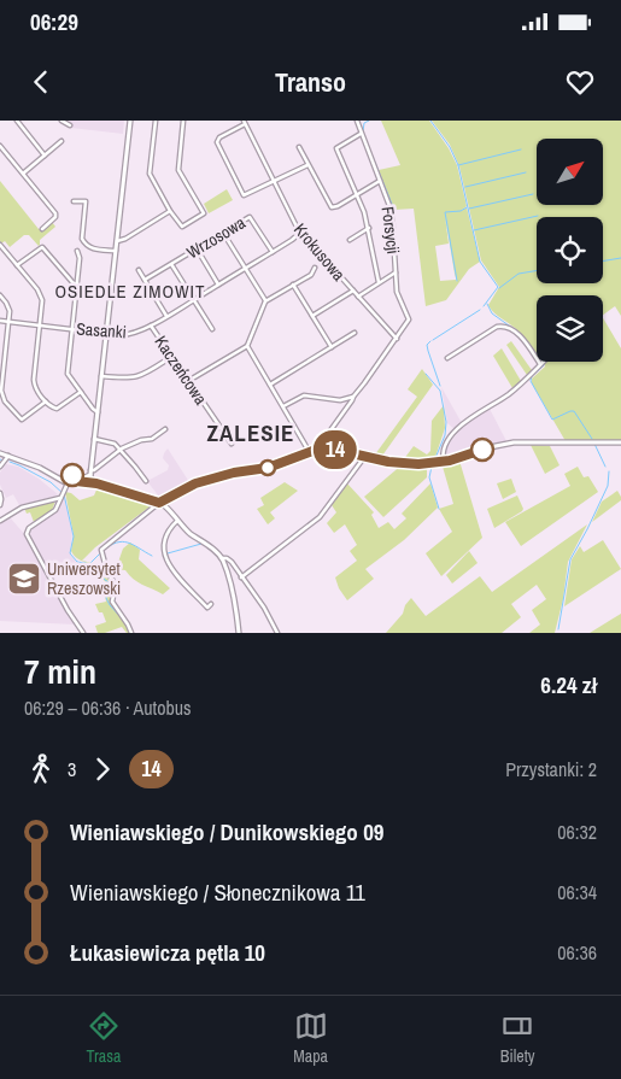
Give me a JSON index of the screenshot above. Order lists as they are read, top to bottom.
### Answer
{
  "streets": {
    "street": [
      "Forsycji",
      "Wrzosowa",
      "Krokusowa",
      "Sasanki",
      "Kaczeńcowa"
    ]
  },
  "crossings": [
    ["Forsycji", "Krokusowa"],
    ["Wrzosowa", "Sasanki"],
    ["Krokusowa", "Sasanki"],
    ["Sasanki", "Kaczeńcowa"]
  ],
  "districts": ["OSIEDLE ZIMOWIT", "ZALESIE"],
  "places": {
    "school or university": ["Uniwersytet Rzeszowski"]
  },
  "lines": ["bus line 14"],
  "north": "top right",
  "page": {
    "status": "06:29",
    "header": "Transo",
    "on_map": "14",
    "heading": ["7 min", "06:29 – 06:36 · Autobus", "6.24 zł"],
    "legs": ["3", "14", "Przystanki: 2"],
    "list": [
      {
        "name": "Wieniawskiego / Dunikowskiego 09",
        "value": "06:32"
      },
      {
        "name": "Wieniawskiego / Słonecznikowa 11",
        "value": "06:34"
      },
      {
        "name": "Łukasiewicza pętla 10",
        "value": "06:36"
      }
    ],
    "tabs": ["Trasa", "Mapa", "Bilety"]
  }
}
